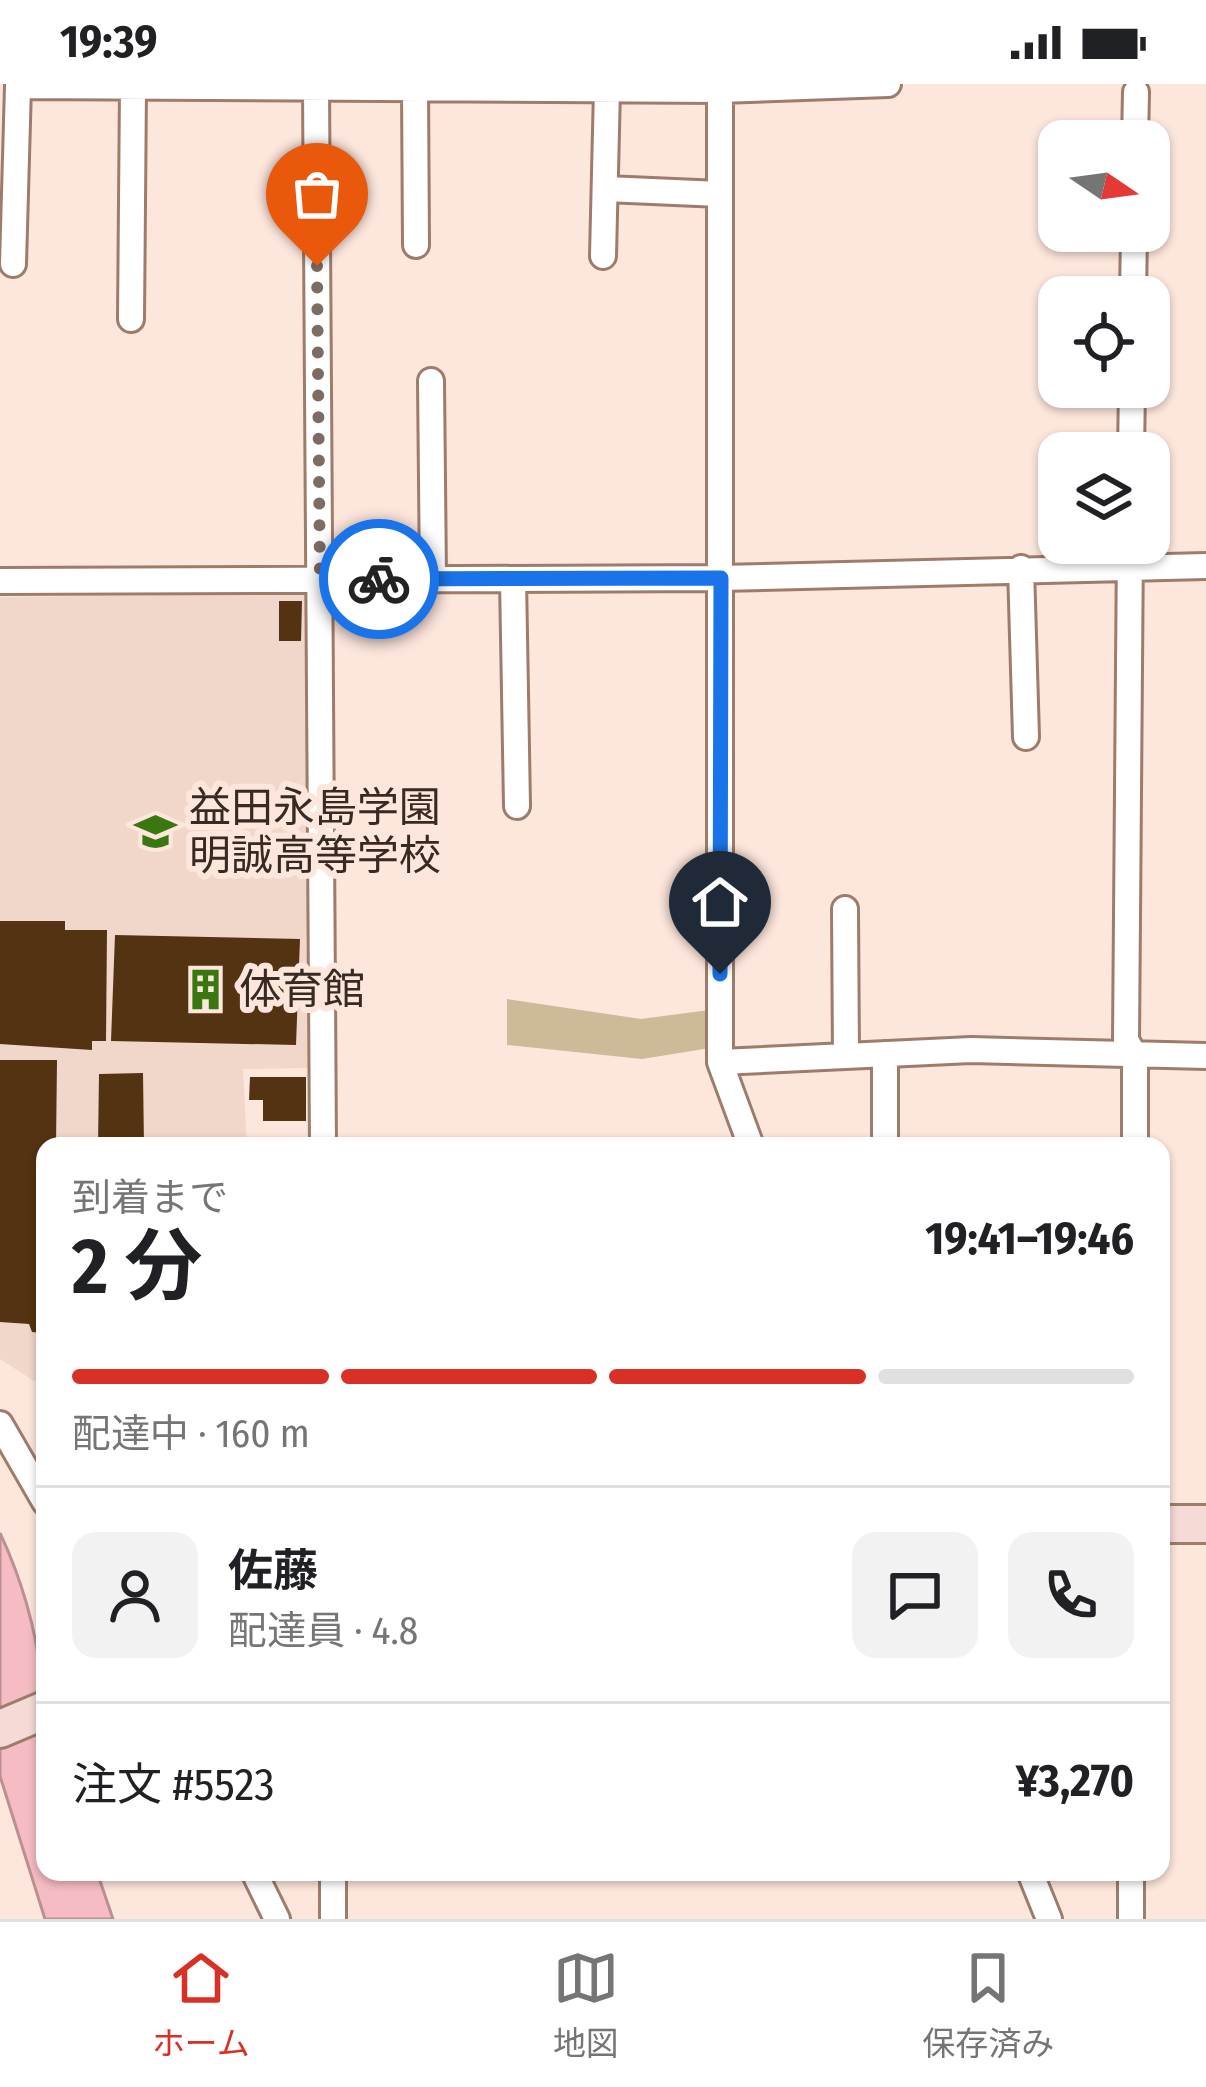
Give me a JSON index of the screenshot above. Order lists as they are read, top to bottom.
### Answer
{
  "places": {
    "school or university": ["益田永島学園 明誠高等学校"],
    "building": ["体育館"]
  },
  "north": "right",
  "page": {
    "status": "19:39",
    "heading": ["2 分", "到着まで", "19:41–19:46"],
    "panel": [
      "佐藤",
      "配達員 · 4.8",
      "注文 #5523",
      "¥3,270"
    ],
    "bar": "配達中 · 160 m",
    "tabs": ["ホーム", "地図", "保存済み"]
  }
}
